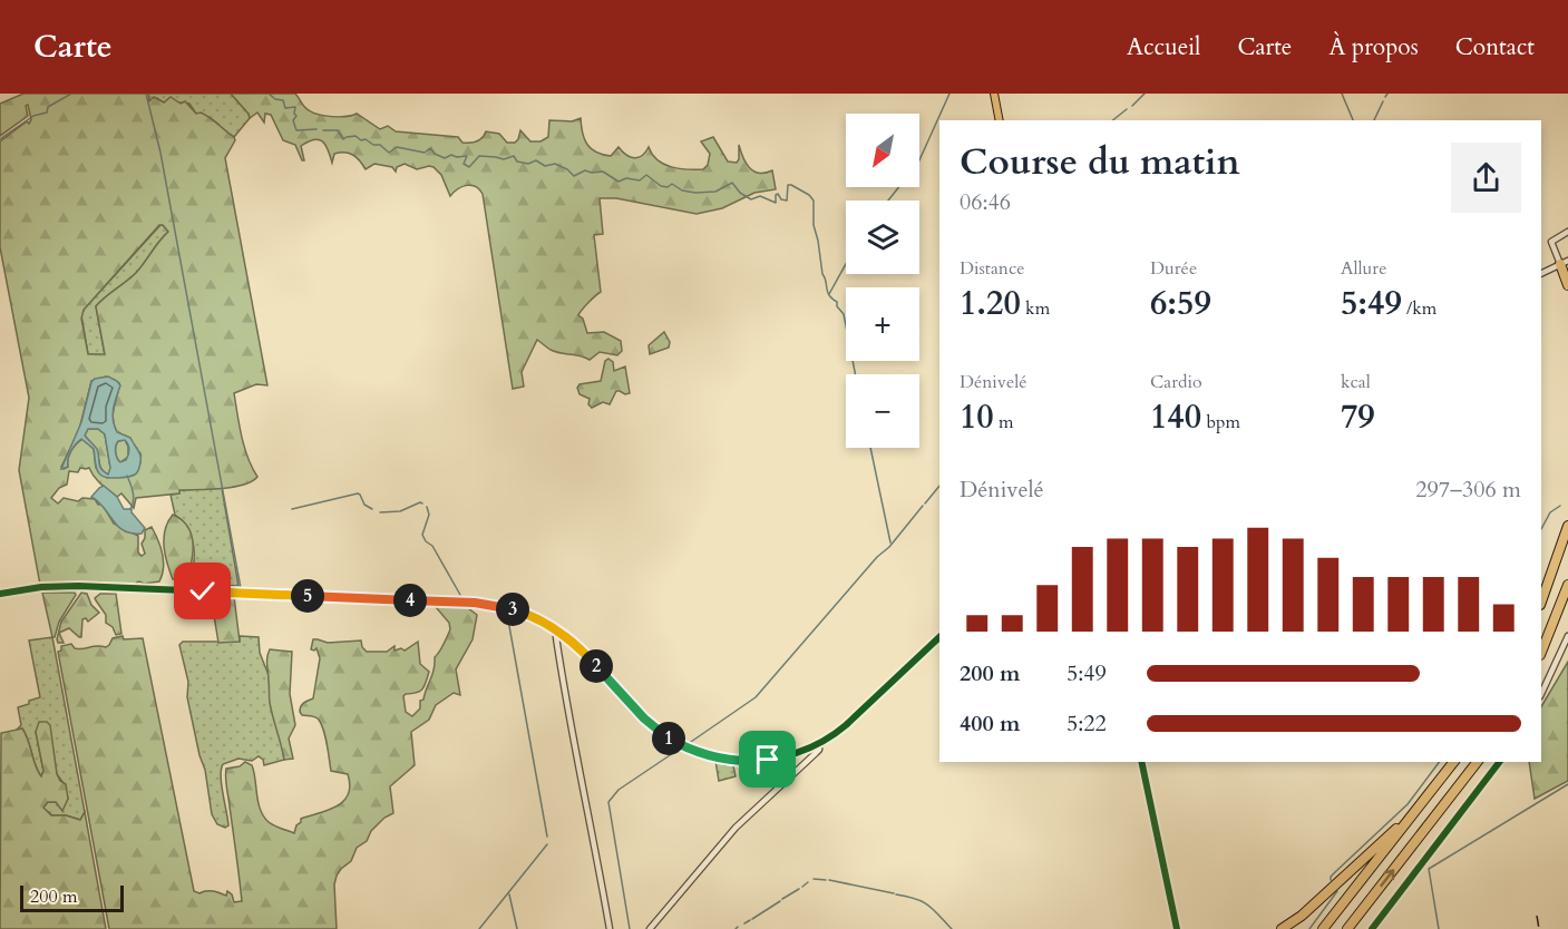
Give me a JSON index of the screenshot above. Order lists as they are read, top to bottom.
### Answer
{
  "scale_bar": "200 m",
  "north": "bottom left",
  "page": {
    "header": "Carte",
    "nav": [
      "Accueil",
      "Carte",
      "À propos",
      "Contact"
    ],
    "map_buttons": ["+", "−"],
    "heading": ["Course du matin", "06:46"],
    "stats": [
      ["Distance", "1.20 km"],
      ["Durée", "6:59"],
      ["Allure", "5:49 /km"],
      ["Dénivelé", "10 m"],
      ["Cardio", "140 bpm"],
      ["kcal", "79"]
    ],
    "chart": ["Dénivelé", "297–306 m"],
    "pins": [
      "5",
      "4",
      "3",
      "2",
      "1"
    ],
    "list": [
      {
        "name": "200 m",
        "note": "5:49"
      },
      {
        "name": "400 m",
        "note": "5:22"
      }
    ],
    "scale": "200 m"
  }
}
